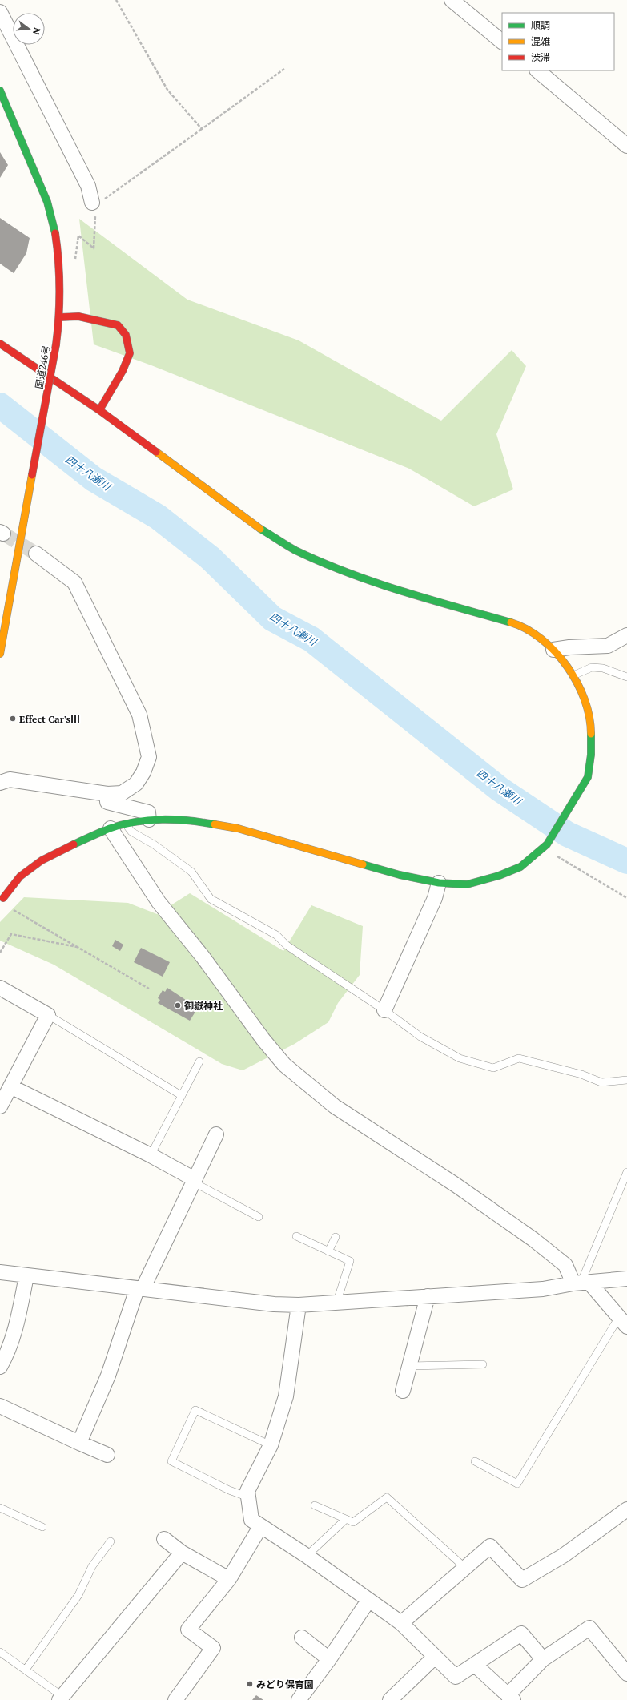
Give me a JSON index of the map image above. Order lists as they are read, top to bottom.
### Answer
{
  "streets": {
    "main road": ["国道246号"]
  },
  "water": ["四十八瀬川"],
  "places": ["Effect Car'sⅢ", "御嶽神社", "みどり保育園"],
  "legend": ["順調", "混雑", "渋滞"],
  "north": "right"
}
